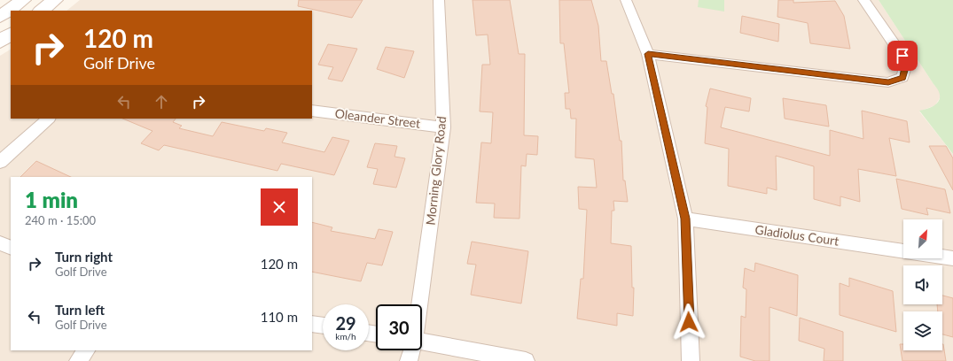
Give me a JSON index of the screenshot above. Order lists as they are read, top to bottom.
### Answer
{
  "streets": {
    "street": ["Oleander Street", "Morning Glory Road", "Gladiolus Court"]
  },
  "crossings": [
    ["Oleander Street", "Morning Glory Road"]
  ],
  "north": "top right",
  "page": {
    "turn": ["120 m", "Golf Drive"],
    "heading": ["1 min", "240 m · 15:00"],
    "list": [
      {
        "name": "Turn right",
        "note": "Golf Drive",
        "value": "120 m"
      },
      {
        "name": "Turn left",
        "note": "Golf Drive",
        "value": "110 m"
      }
    ],
    "speed": "29 km/h",
    "limit": "30"
  }
}
